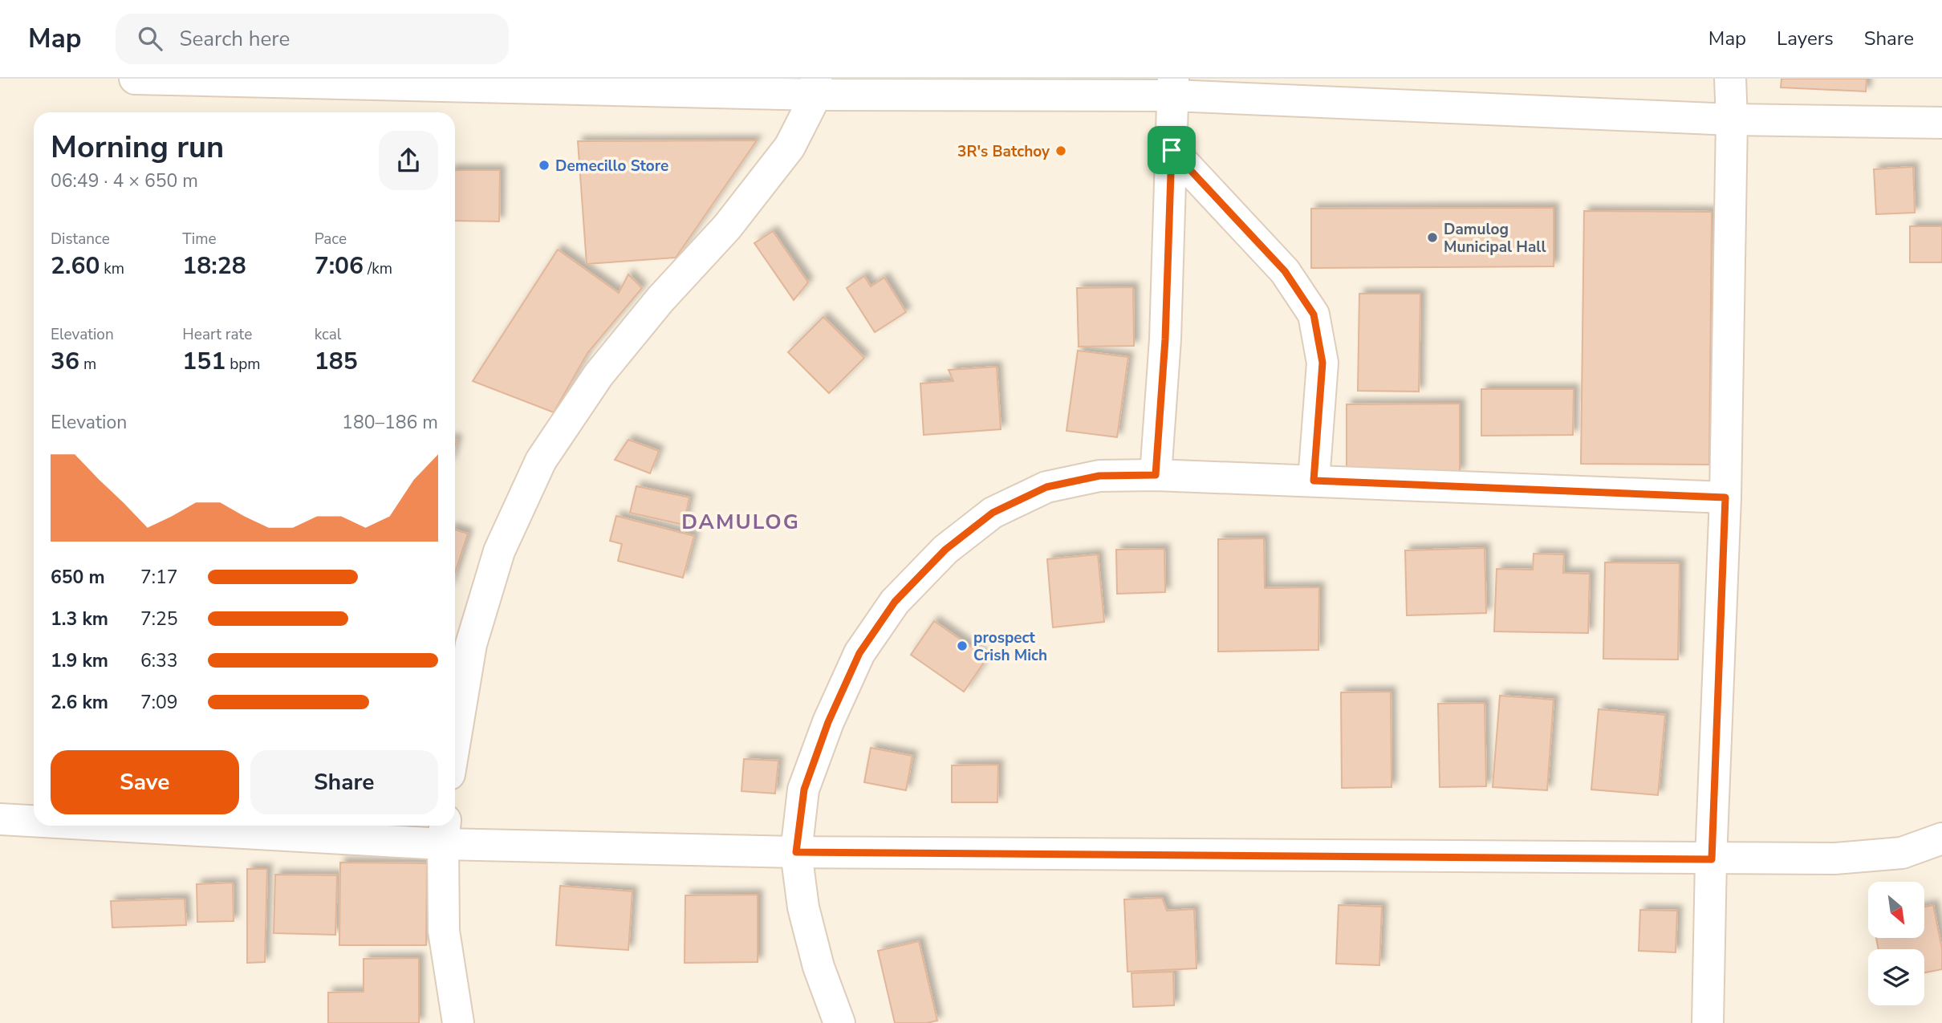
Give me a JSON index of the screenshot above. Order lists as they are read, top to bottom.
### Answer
{
  "districts": ["DAMULOG"],
  "places": [
    "3R's Batchoy",
    "Demecillo Store",
    "Damulog Municipal Hall",
    "prospect Crish Mich"
  ],
  "north": "bottom right",
  "page": {
    "header": "Map",
    "search": "Search here",
    "nav": ["Map", "Layers", "Share"],
    "heading": ["Morning run", "06:49 · 4 × 650 m"],
    "stats": [
      ["Distance", "2.60 km"],
      ["Time", "18:28"],
      ["Pace", "7:06 /km"],
      ["Elevation", "36 m"],
      ["Heart rate", "151 bpm"],
      ["kcal", "185"]
    ],
    "chart": ["Elevation", "180–186 m"],
    "list": [
      {
        "name": "650 m",
        "note": "7:17"
      },
      {
        "name": "1.3 km",
        "note": "7:25"
      },
      {
        "name": "1.9 km",
        "note": "6:33"
      },
      {
        "name": "2.6 km",
        "note": "7:09"
      }
    ],
    "buttons": ["Save", "Share"]
  }
}
